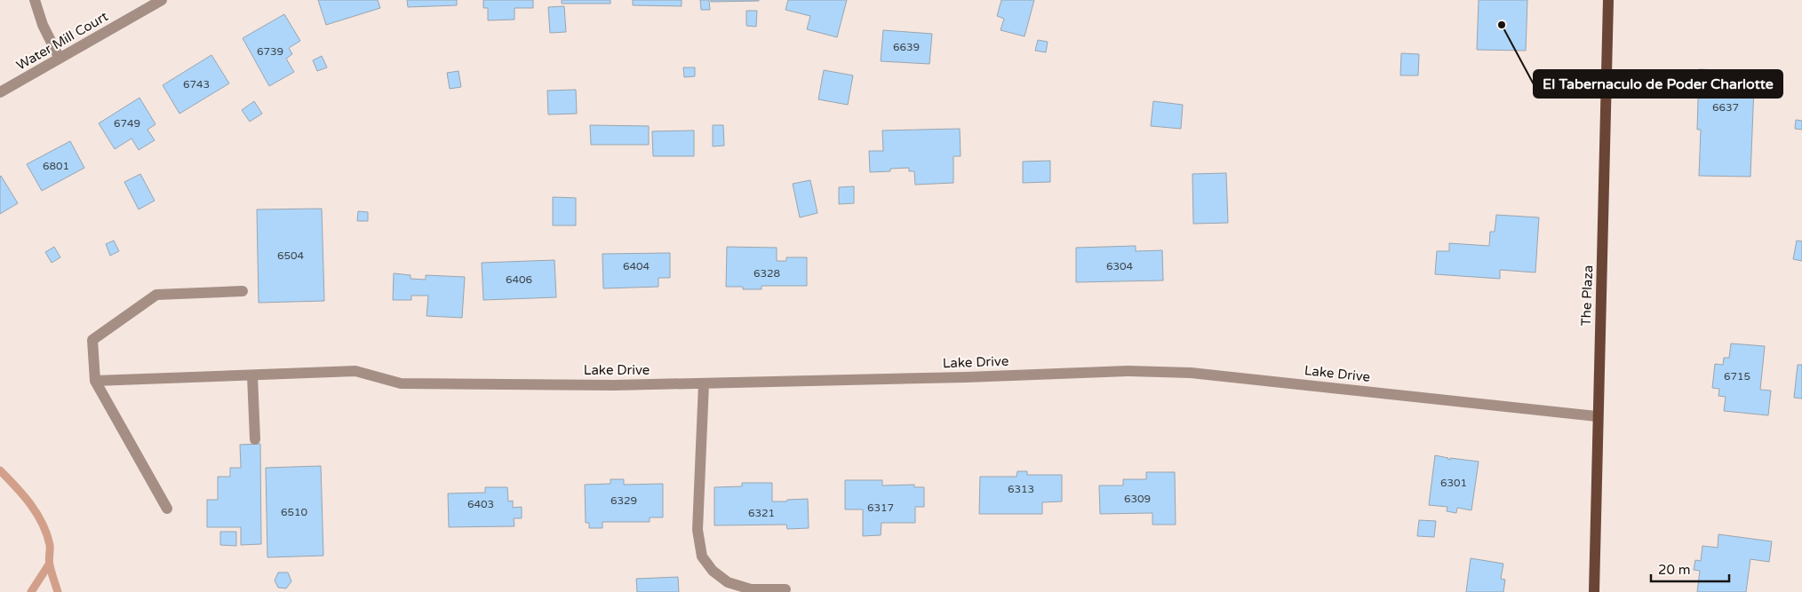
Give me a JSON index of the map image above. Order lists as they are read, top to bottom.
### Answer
{
  "streets": {
    "main road": ["The Plaza"],
    "street": ["Water Mill Court", "Lake Drive"]
  },
  "crossings": [
    ["The Plaza", "Lake Drive"]
  ],
  "places": ["El Tabernaculo de Poder Charlotte"],
  "house_numbers": [
    "6639",
    "6739",
    "6743",
    "6637",
    "6749",
    "6801",
    "6504",
    "6404",
    "6304",
    "6328",
    "6406",
    "6715",
    "6301",
    "6313",
    "6309",
    "6329",
    "6403",
    "6317",
    "6510",
    "6321"
  ],
  "scale_bar": "20 m"
}
